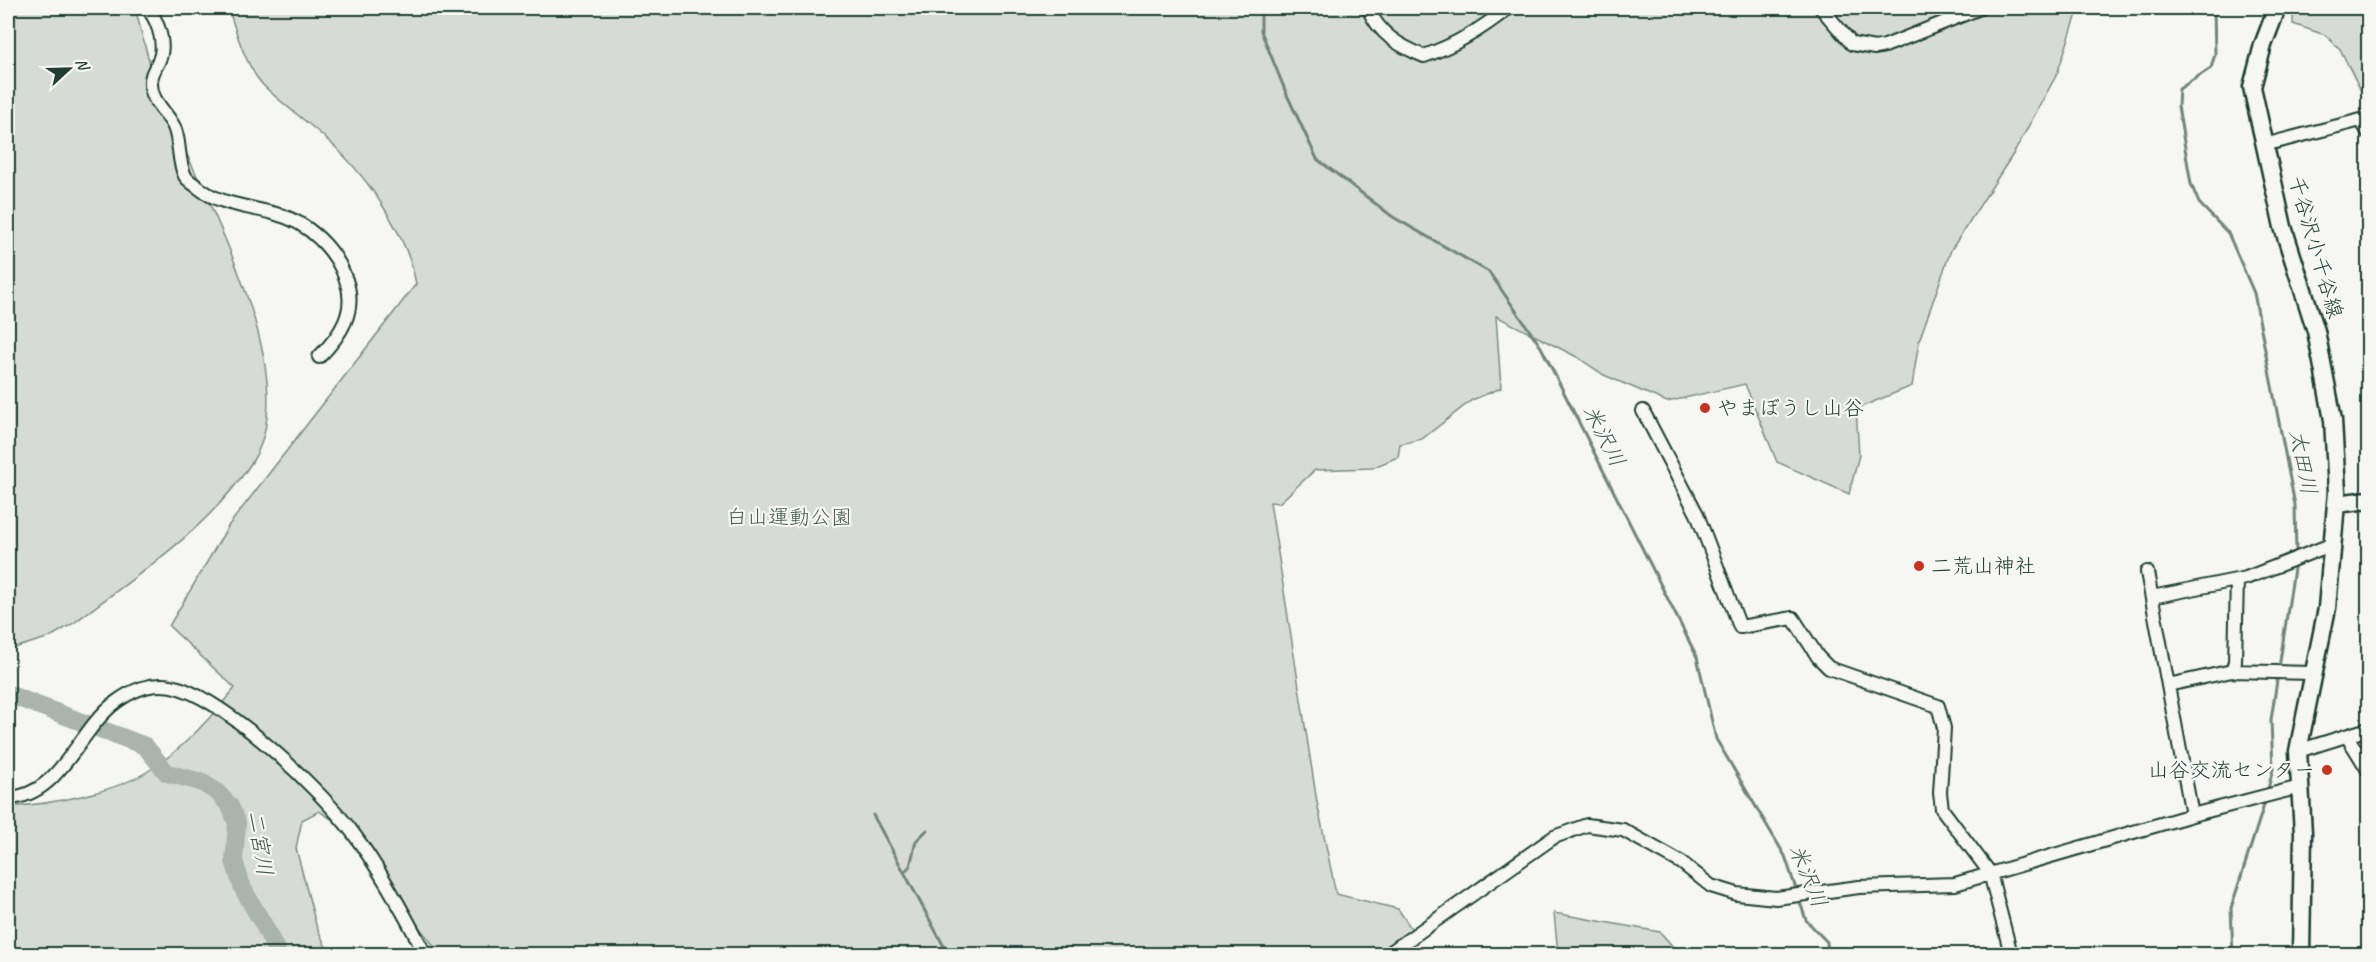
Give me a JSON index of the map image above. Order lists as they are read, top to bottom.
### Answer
{
  "streets": {
    "main road": ["千谷沢小千谷線"]
  },
  "water": ["米沢川", "太田川", "二宮川"],
  "parks": ["白山運動公園"],
  "places": ["やまぼうし山谷", "二荒山神社", "山谷交流センター"],
  "north": "right"
}
